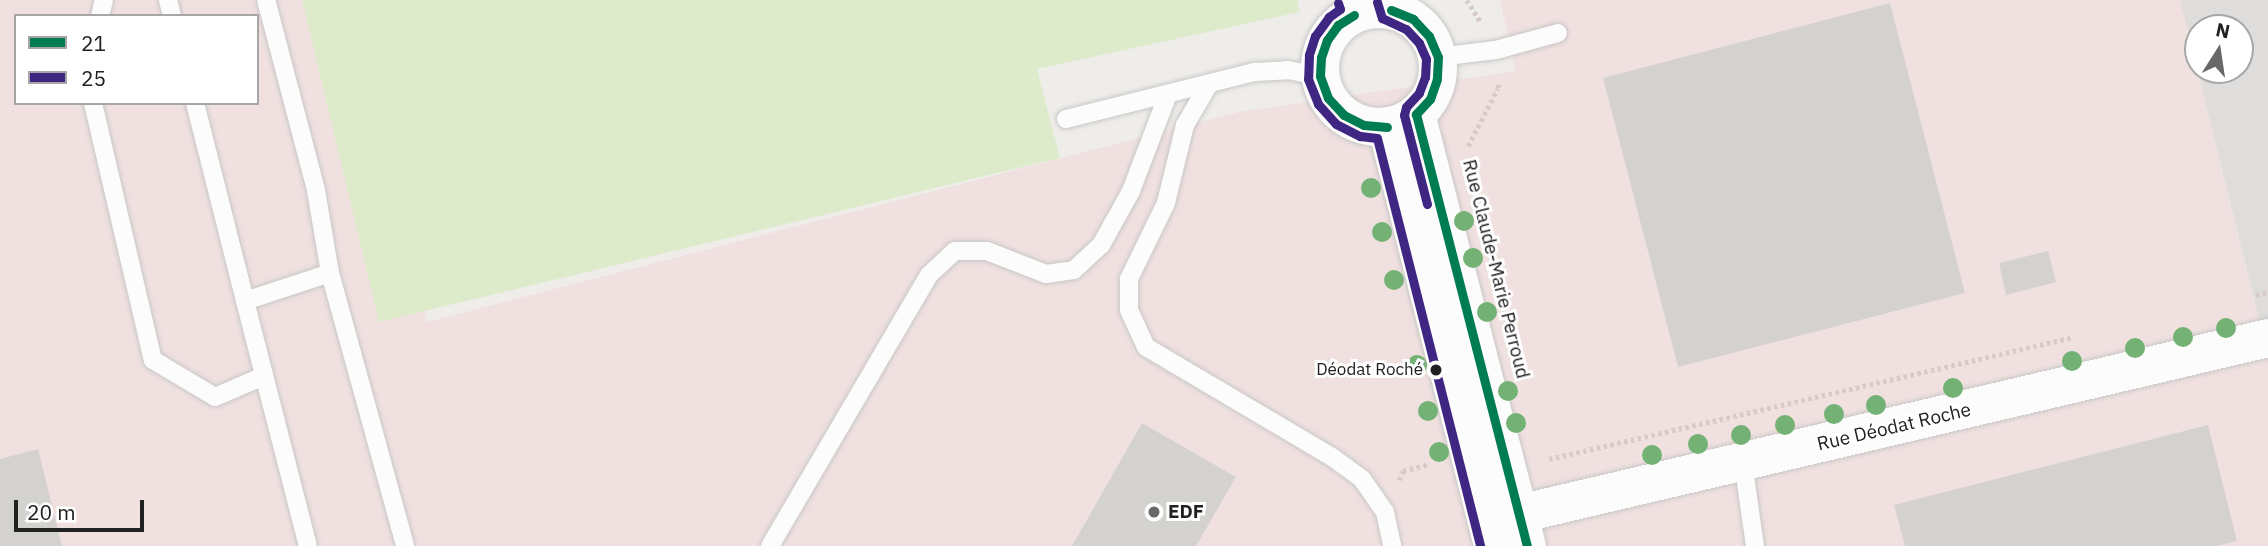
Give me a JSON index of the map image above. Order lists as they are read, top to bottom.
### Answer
{
  "streets": {
    "street": ["Rue Claude-Marie Perroud", "Rue Déodat Roche"]
  },
  "crossings": [
    ["Rue Claude-Marie Perroud", "Rue Déodat Roche"]
  ],
  "places": ["Déodat Roché", "EDF"],
  "lines": ["transit line 25", "transit line 21"],
  "legend": ["21", "25"],
  "scale_bar": "20 m",
  "north": "top"
}
